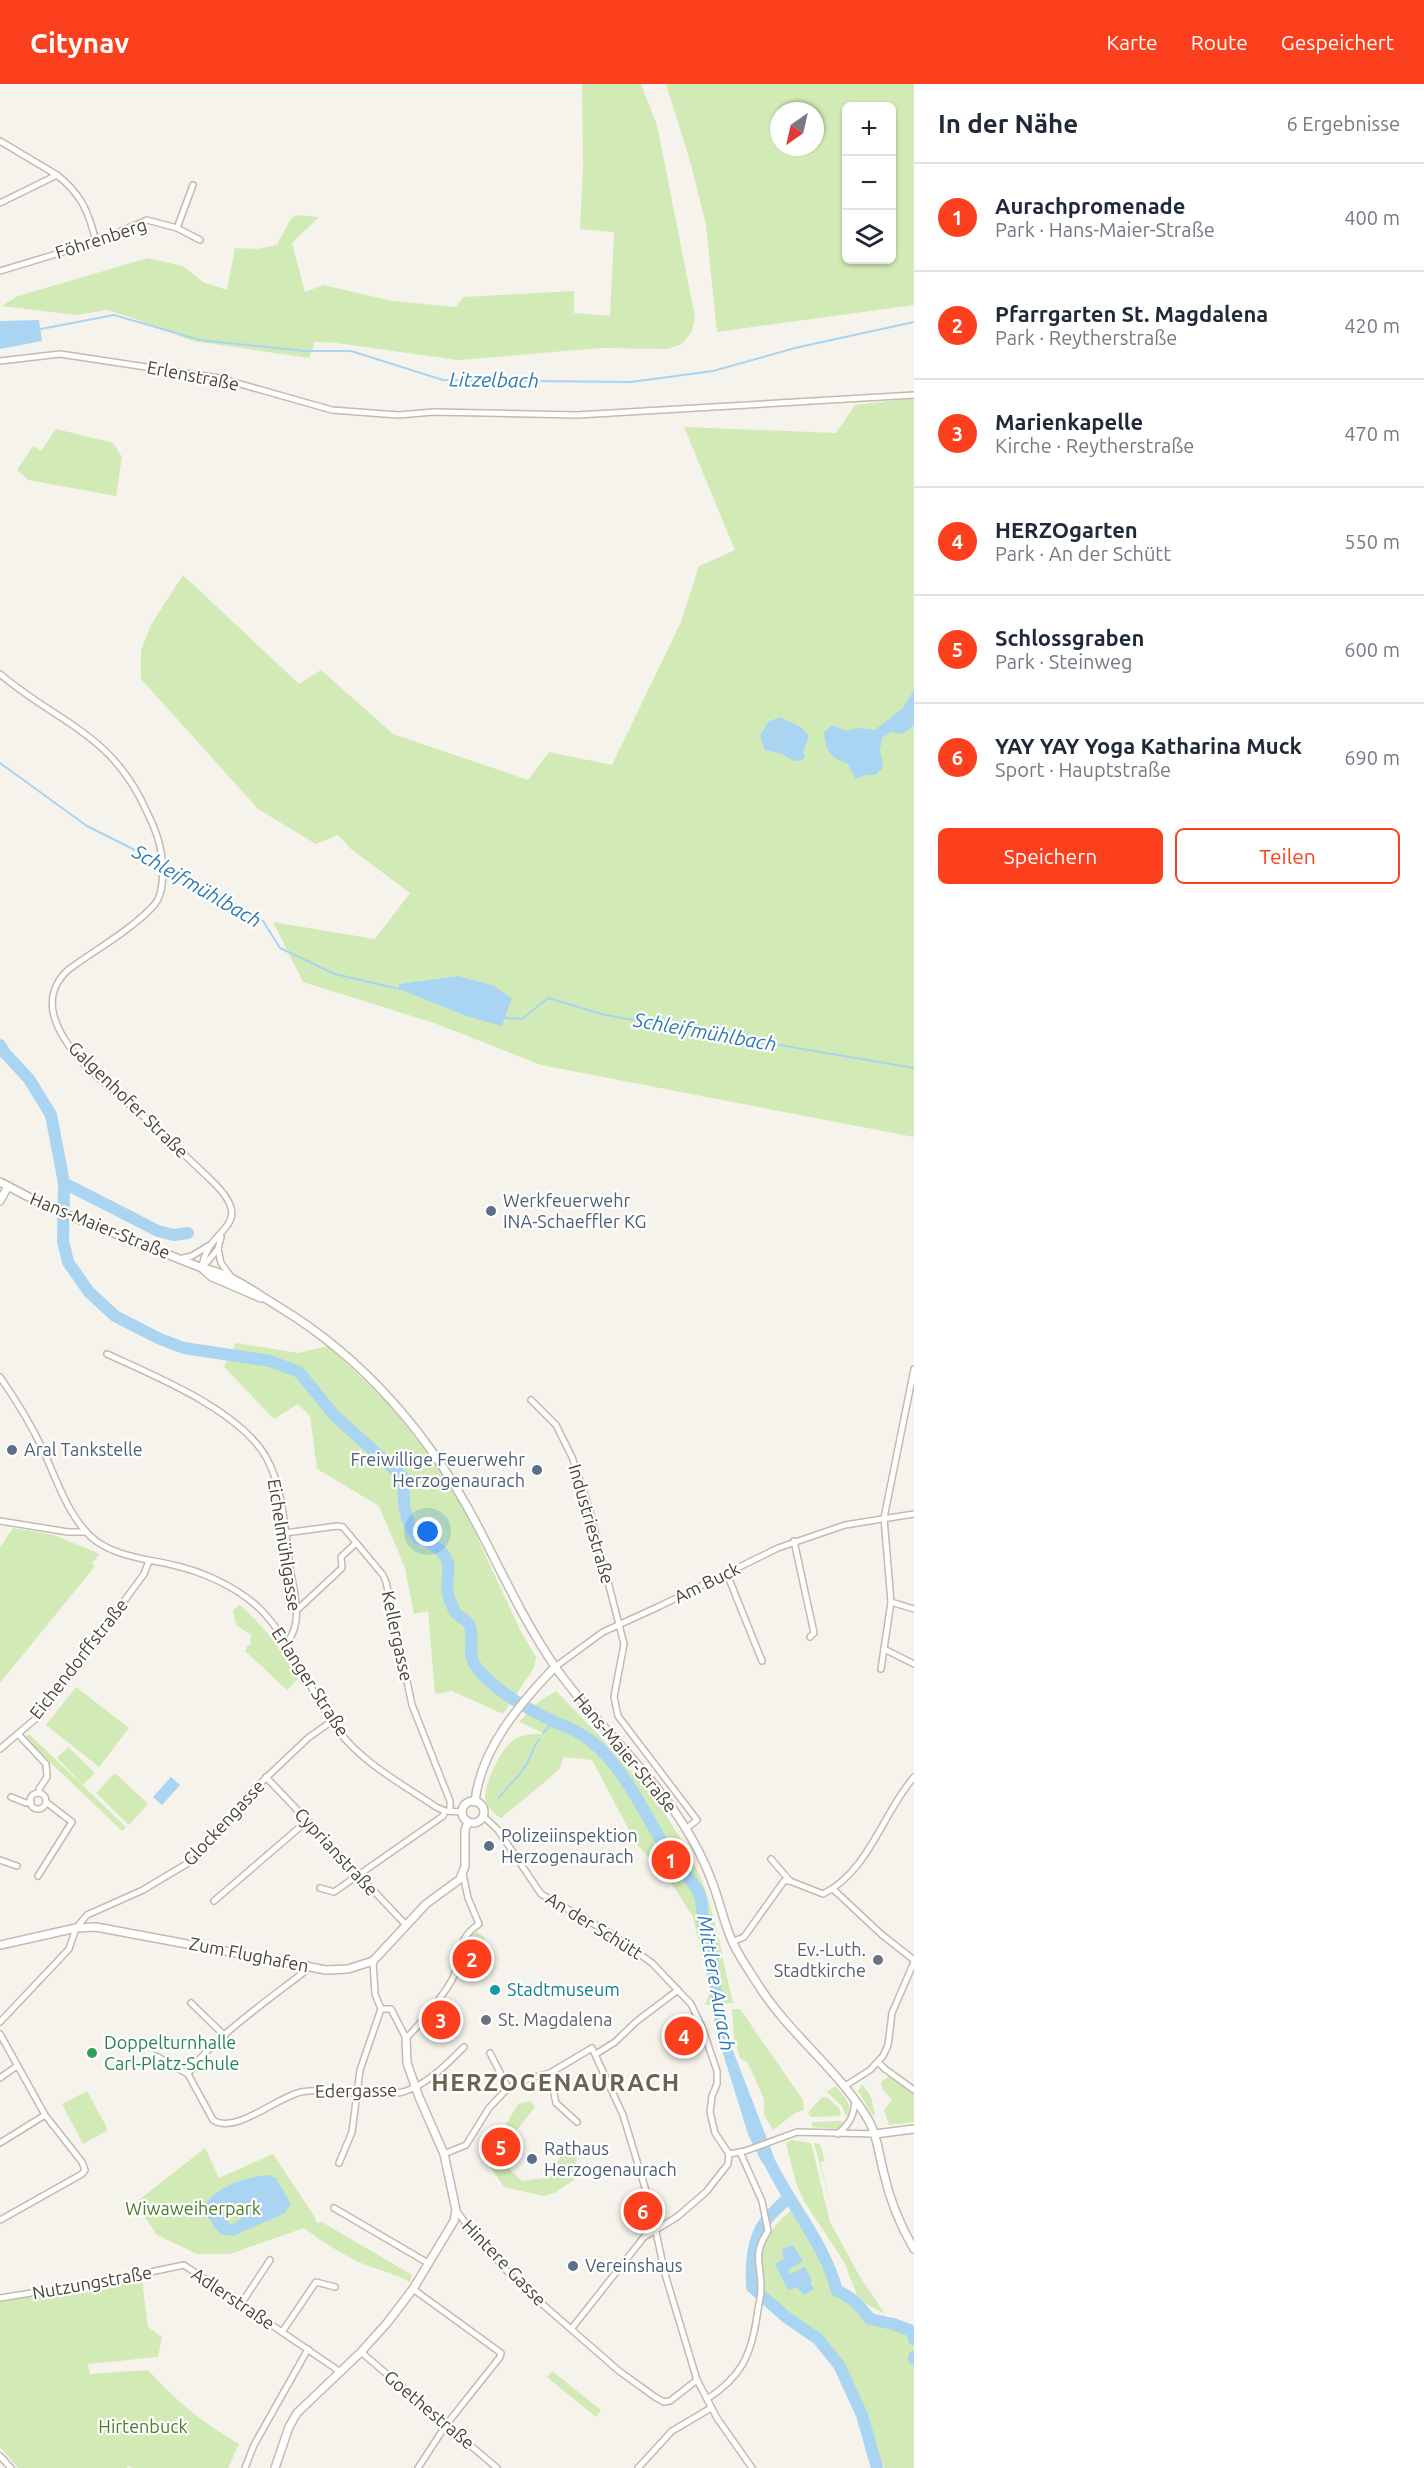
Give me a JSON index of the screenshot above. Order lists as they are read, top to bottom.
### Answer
{
  "streets": {
    "street": [
      "Föhrenberg",
      "Erlenstraße",
      "Galgenhofer Straße",
      "Hans-Maier-Straße",
      "Industriestraße",
      "Eichelmühlgasse",
      "Am Buck",
      "Kellergasse",
      "Eichendorffstraße",
      "Erlanger Straße",
      "Glockengasse",
      "Cyprianstraße",
      "An der Schütt",
      "Zum Flughafen",
      "Edergasse",
      "Hintere Gasse",
      "Nutzungstraße",
      "Adlerstraße",
      "Goethestraße"
    ]
  },
  "crossings": [
    ["Galgenhofer Straße", "Hans-Maier-Straße"],
    ["Hans-Maier-Straße", "Industriestraße"],
    ["Hans-Maier-Straße", "Am Buck"],
    ["Industriestraße", "Am Buck"],
    ["Eichelmühlgasse", "Kellergasse"],
    ["Eichelmühlgasse", "Erlanger Straße"],
    ["Kellergasse", "Erlanger Straße"],
    ["Eichendorffstraße", "Erlanger Straße"],
    ["Erlanger Straße", "Glockengasse"],
    ["Erlanger Straße", "An der Schütt"],
    ["Glockengasse", "Cyprianstraße"],
    ["Glockengasse", "Zum Flughafen"],
    ["Edergasse", "Hintere Gasse"],
    ["Nutzungstraße", "Adlerstraße"]
  ],
  "districts": ["HERZOGENAURACH"],
  "water": ["Litzelbach", "Schleifmühlbach", "Mittlere Aurach"],
  "parks": ["Wiwaweiherpark", "Hirtenbuck"],
  "places": [
    "Werkfeuerwehr INA-Schaeffler KG",
    "Aral Tankstelle",
    "Freiwillige Feuerwehr Herzogenaurach",
    "Polizeiinspektion Herzogenaurach",
    "Ev.-Luth. Stadtkirche",
    "Stadtmuseum",
    "St. Magdalena",
    "Doppelturnhalle Carl-Platz-Schule",
    "Rathaus Herzogenaurach",
    "Vereinshaus"
  ],
  "north": "bottom left",
  "page": {
    "header": "Citynav",
    "nav": ["Karte", "Route", "Gespeichert"],
    "heading": ["In der Nähe", "6 Ergebnisse"],
    "map_buttons": ["+", "−"],
    "list": [
      {
        "mark": "1",
        "name": "Aurachpromenade",
        "note": "Park · Hans-Maier-Straße",
        "value": "400 m"
      },
      {
        "mark": "2",
        "name": "Pfarrgarten St. Magdalena",
        "note": "Park · Reytherstraße",
        "value": "420 m"
      },
      {
        "mark": "3",
        "name": "Marienkapelle",
        "note": "Kirche · Reytherstraße",
        "value": "470 m"
      },
      {
        "mark": "4",
        "name": "HERZOgarten",
        "note": "Park · An der Schütt",
        "value": "550 m"
      },
      {
        "mark": "5",
        "name": "Schlossgraben",
        "note": "Park · Steinweg",
        "value": "600 m"
      },
      {
        "mark": "6",
        "name": "YAY YAY Yoga Katharina Muck",
        "note": "Sport · Hauptstraße",
        "value": "690 m"
      }
    ],
    "buttons": ["Speichern", "Teilen"],
    "pins": [
      "1",
      "2",
      "3",
      "4",
      "5",
      "6"
    ]
  }
}
